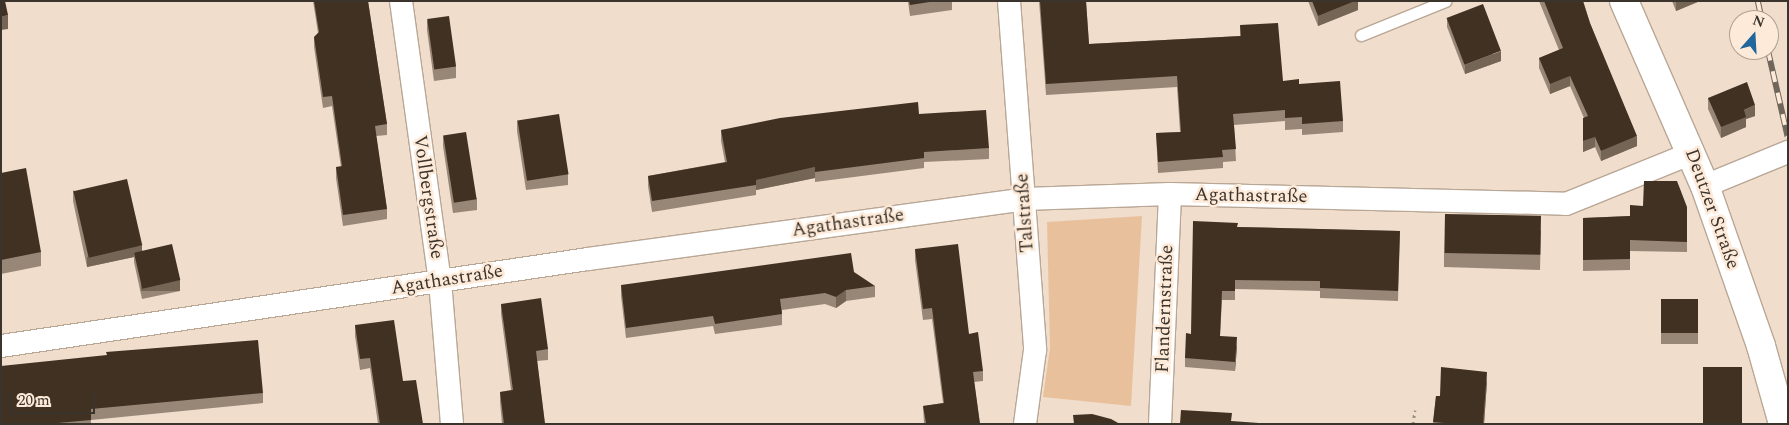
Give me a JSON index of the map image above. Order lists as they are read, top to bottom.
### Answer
{
  "streets": {
    "main road": ["Deutzer Straße"],
    "street": [
      "Agathastraße",
      "Vollbergstraße",
      "Talstraße",
      "Flandernstraße"
    ]
  },
  "crossings": [
    ["Agathastraße", "Vollbergstraße"],
    ["Agathastraße", "Deutzer Straße"],
    ["Agathastraße", "Talstraße"],
    ["Agathastraße", "Flandernstraße"]
  ],
  "scale_bar": "20 m",
  "north": "top"
}
